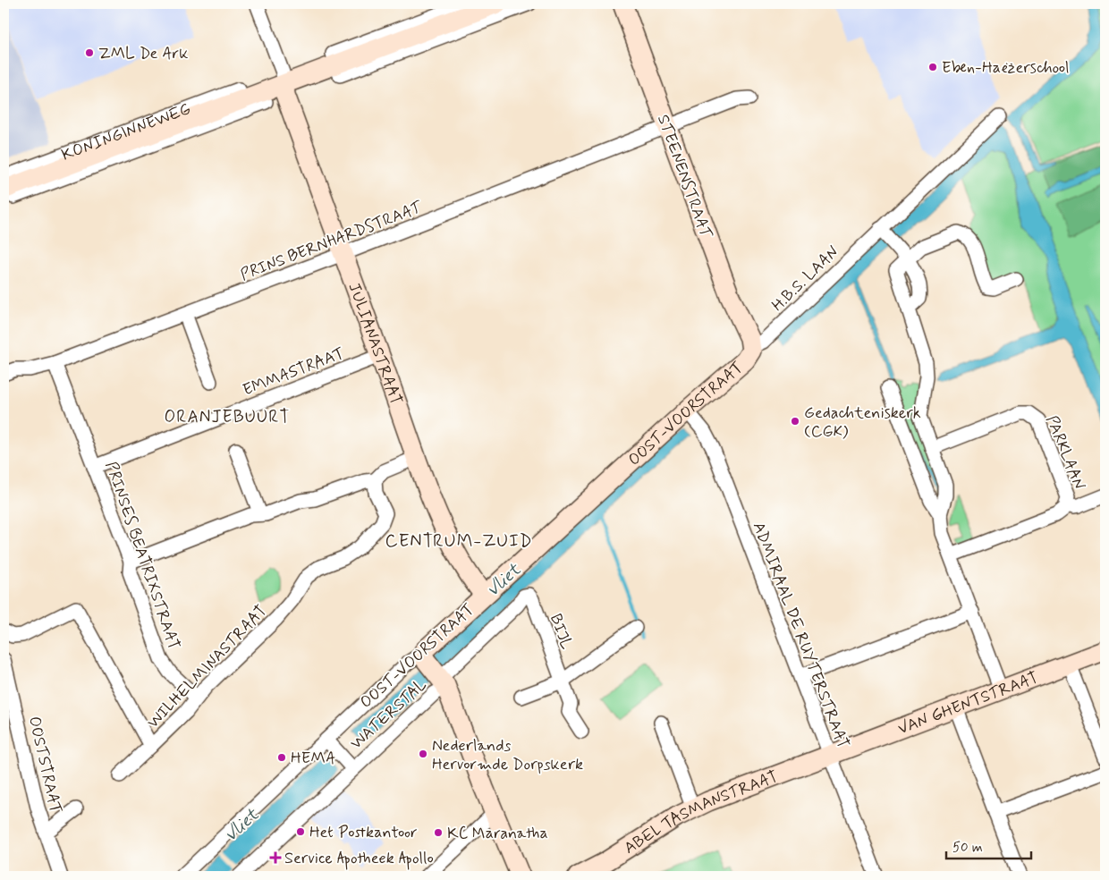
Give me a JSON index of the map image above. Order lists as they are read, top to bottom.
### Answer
{
  "streets": {
    "street": [
      "KONINGINNEWEG",
      "STEENENSTRAAT",
      "PRINS BERNHARDSTRAAT",
      "H.B.S. LAAN",
      "JULIANASTRAAT",
      "EMMASTRAAT",
      "OOST-VOORSTRAAT",
      "PARKLAAN",
      "PRINSES BEATRIXSTRAAT",
      "BIJL",
      "ADMIRAAL DE RUYTERSTRAAT",
      "WILHELMINASTRAAT",
      "VAN GHENTSTRAAT",
      "WATERSTAL",
      "OOSTSTRAAT",
      "ABEL TASMANSTRAAT"
    ]
  },
  "crossings": [
    ["KONINGINNEWEG", "JULIANASTRAAT"],
    ["STEENENSTRAAT", "PRINS BERNHARDSTRAAT"],
    ["STEENENSTRAAT", "H.B.S. LAAN"],
    ["STEENENSTRAAT", "OOST-VOORSTRAAT"],
    ["PRINS BERNHARDSTRAAT", "JULIANASTRAAT"],
    ["PRINS BERNHARDSTRAAT", "PRINSES BEATRIXSTRAAT"],
    ["H.B.S. LAAN", "OOST-VOORSTRAAT"],
    ["JULIANASTRAAT", "EMMASTRAAT"],
    ["JULIANASTRAAT", "OOST-VOORSTRAAT"],
    ["EMMASTRAAT", "PRINSES BEATRIXSTRAAT"],
    ["OOST-VOORSTRAAT", "BIJL"],
    ["OOST-VOORSTRAAT", "ADMIRAAL DE RUYTERSTRAAT"],
    ["OOST-VOORSTRAAT", "WATERSTAL"],
    ["PRINSES BEATRIXSTRAAT", "WILHELMINASTRAAT"],
    ["BIJL", "WATERSTAL"],
    ["ADMIRAAL DE RUYTERSTRAAT", "VAN GHENTSTRAAT"],
    ["ADMIRAAL DE RUYTERSTRAAT", "ABEL TASMANSTRAAT"],
    ["VAN GHENTSTRAAT", "ABEL TASMANSTRAAT"]
  ],
  "districts": ["ORANJEBUURT", "CENTRUM-ZUID"],
  "water": ["Vliet"],
  "places": {
    "other": [
      "ZML De Ark",
      "Eben-Haëzerschool",
      "Gedachteniskerk (CGK)",
      "Nederlands Hervormde Dorpskerk",
      "HEMA",
      "Het Postkantoor",
      "KC Maranatha"
    ],
    "health": ["Service Apotheek Apollo"]
  },
  "scale_bar": "50 m"
}
